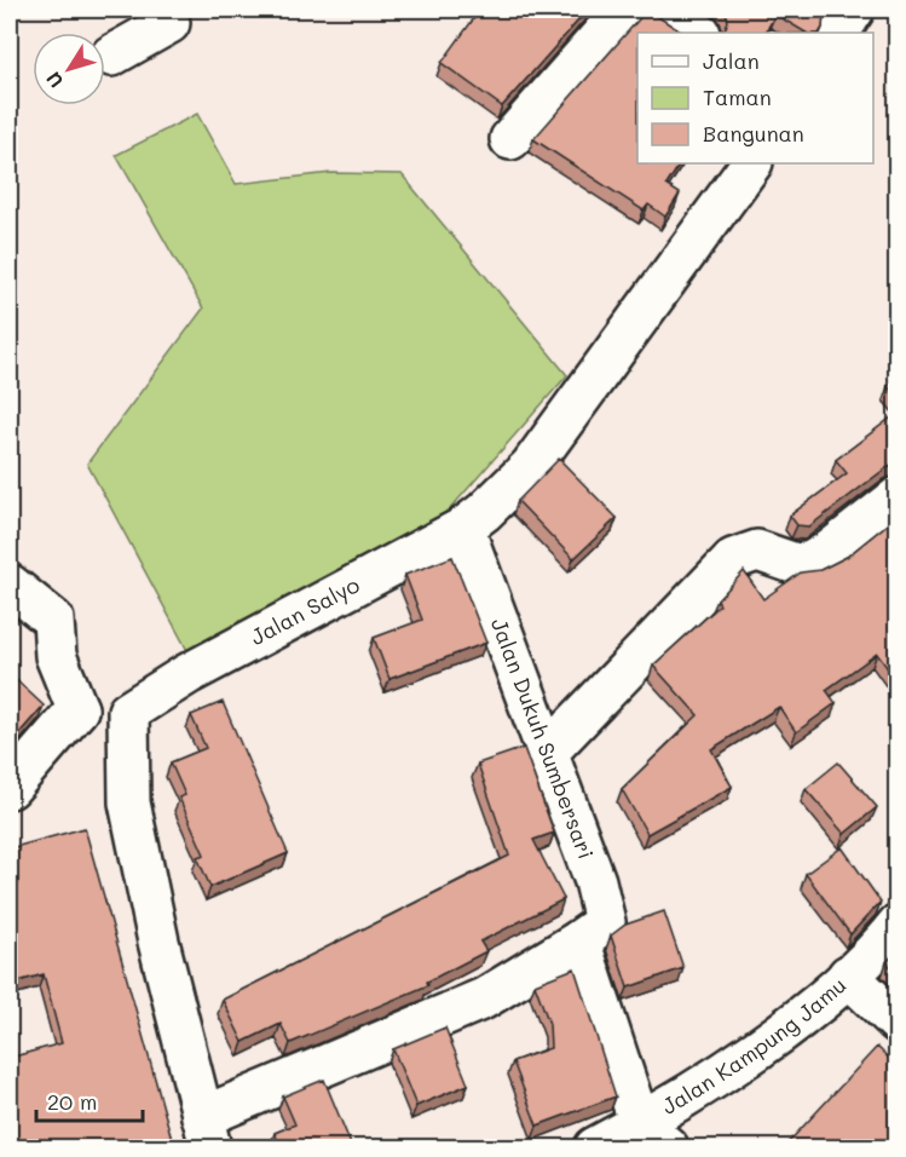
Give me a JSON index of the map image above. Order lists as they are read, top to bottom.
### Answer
{
  "streets": {
    "street": ["Jalan Salyo", "Jalan Dukuh Sumbersari", "Jalan Kampung Jamu"]
  },
  "crossings": [
    ["Jalan Salyo", "Jalan Dukuh Sumbersari"]
  ],
  "legend": ["Jalan", "Taman", "Bangunan"],
  "scale_bar": "20 m",
  "north": "bottom left"
}
